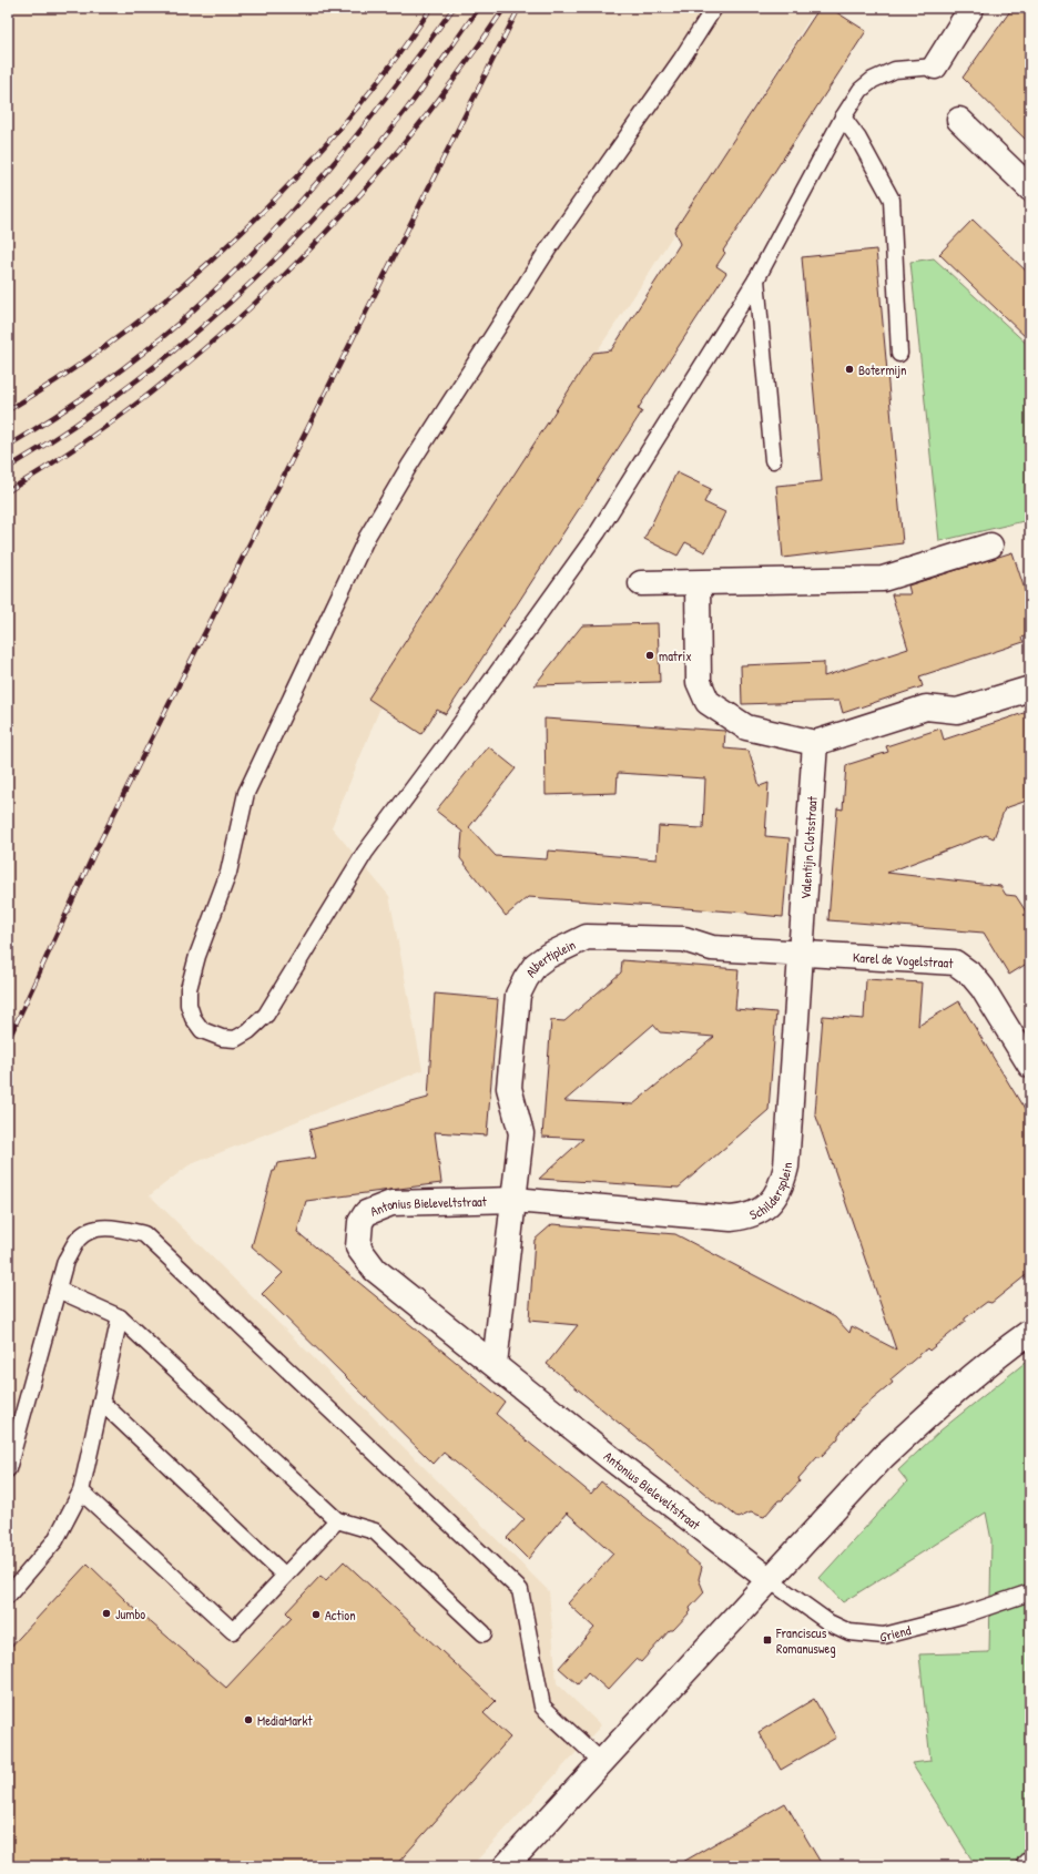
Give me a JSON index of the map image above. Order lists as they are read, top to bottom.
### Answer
{
  "streets": {
    "street": [
      "Valentijn Clotsstraat",
      "Albertiplein",
      "Karel de Vogelstraat",
      "Schildersplein",
      "Antonius Bieleveltstraat"
    ],
    "lane": ["Griend"]
  },
  "crossings": [
    ["Valentijn Clotsstraat", "Albertiplein"],
    ["Valentijn Clotsstraat", "Karel de Vogelstraat"],
    ["Valentijn Clotsstraat", "Schildersplein"],
    ["Albertiplein", "Karel de Vogelstraat"],
    ["Albertiplein", "Schildersplein"],
    ["Albertiplein", "Antonius Bieleveltstraat"],
    ["Karel de Vogelstraat", "Schildersplein"],
    ["Schildersplein", "Antonius Bieleveltstraat"],
    ["Antonius Bieleveltstraat", "Griend"]
  ],
  "places": {
    "other": [
      "Botermijn",
      "matrix",
      "Jumbo",
      "Action",
      "MediaMarkt"
    ],
    "transit": ["Franciscus Romanusweg"]
  }
}
